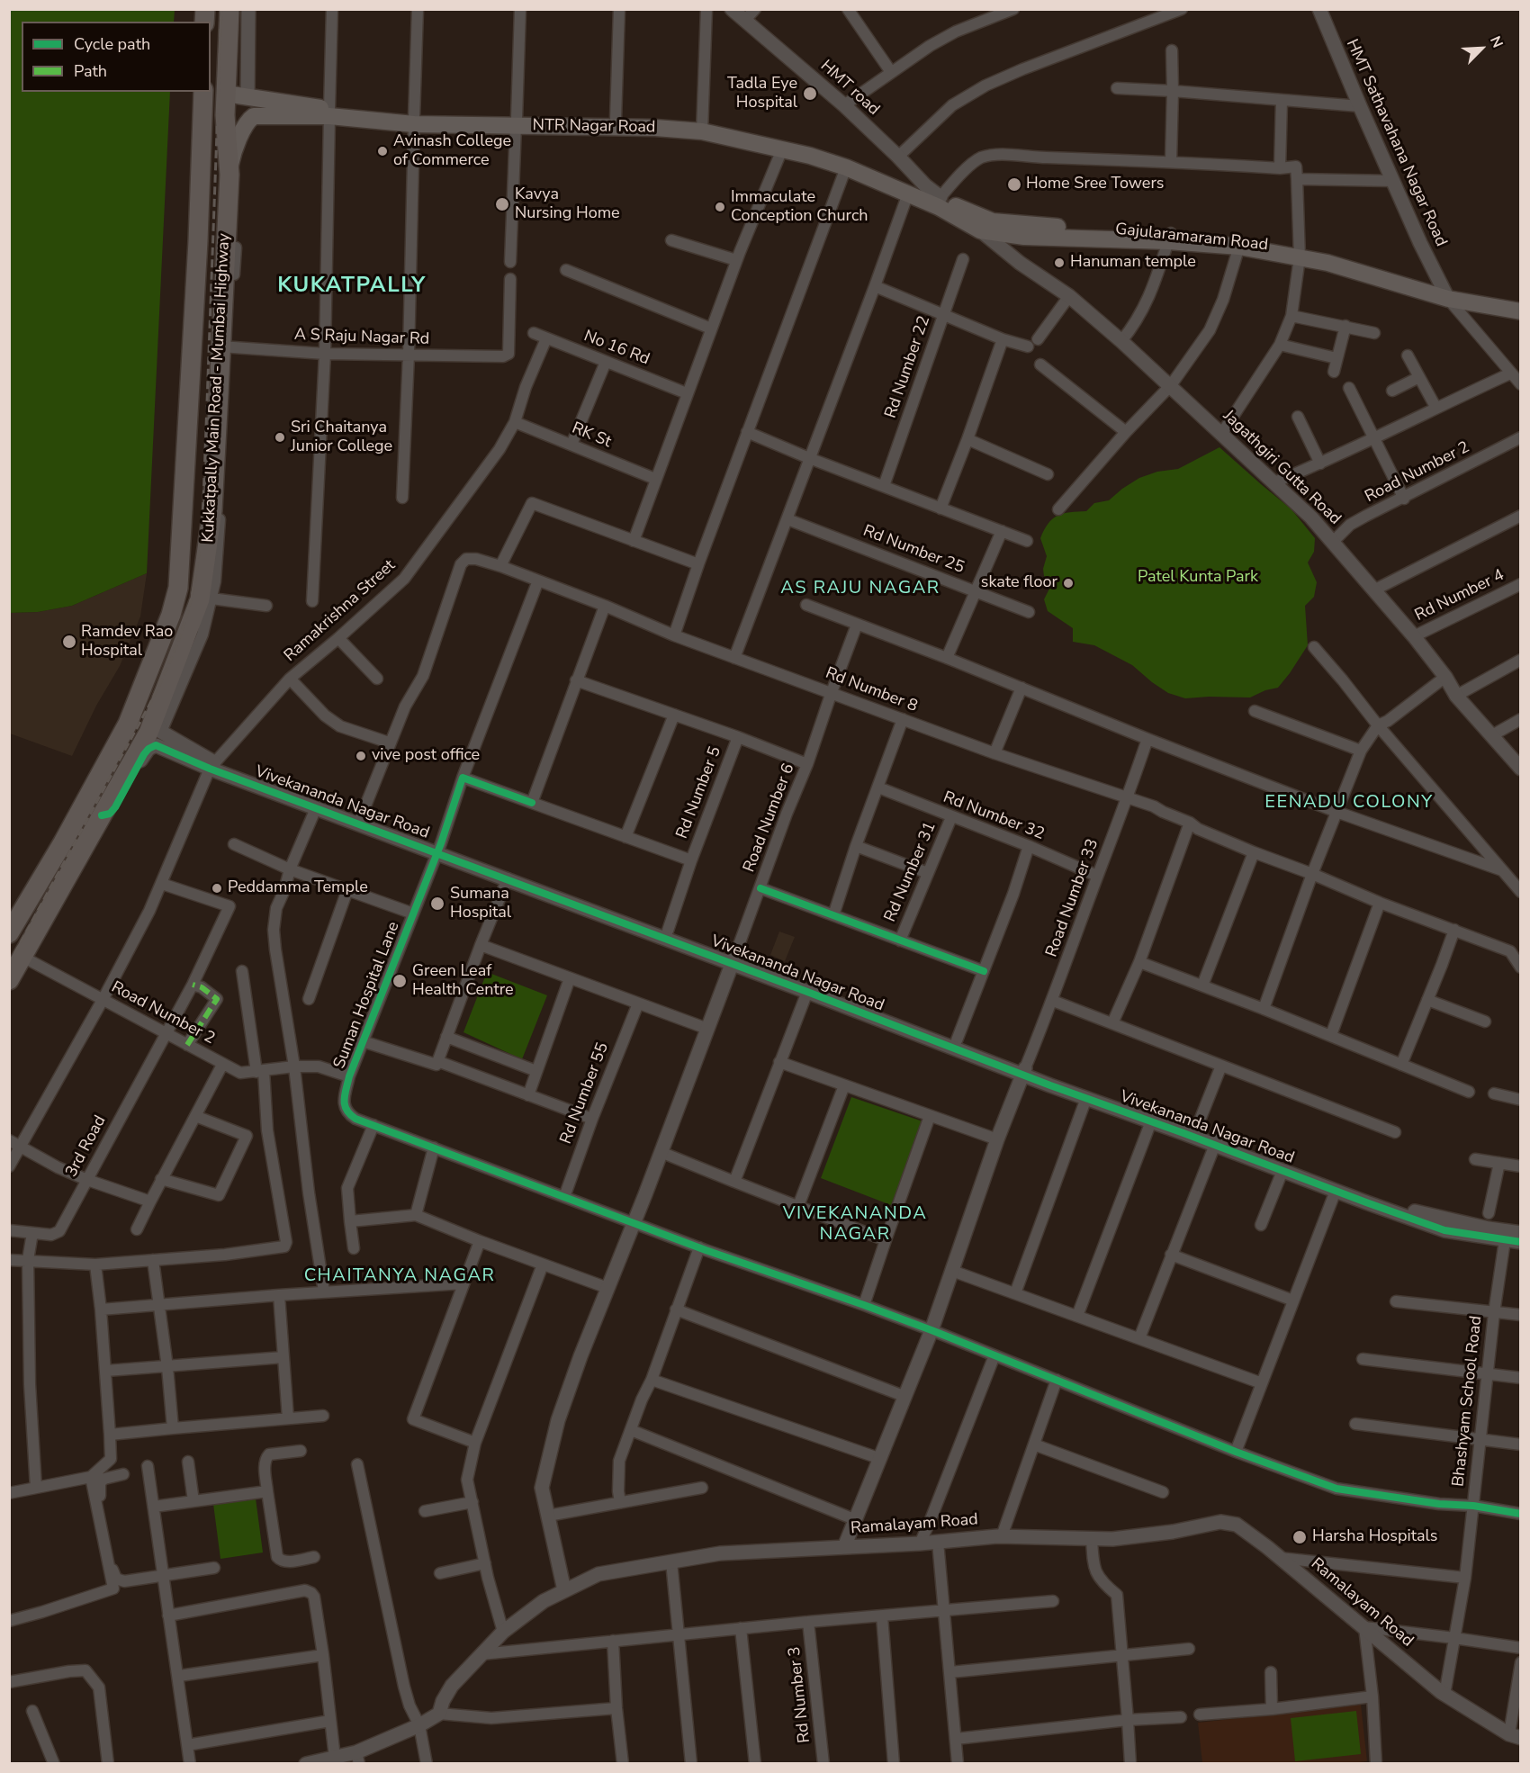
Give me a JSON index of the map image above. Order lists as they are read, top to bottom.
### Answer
{
  "streets": {
    "highway": ["Kukkatpally Main Road - Mumbai Highway"],
    "main road": ["NTR Nagar Road", "Gajularamaram Road"],
    "street": [
      "HMT road",
      "HMT Sathavahana Nagar Road",
      "A S Raju Nagar Rd",
      "No 16 Rd",
      "Rd Number 22",
      "RK St",
      "Jagathgiri Gutta Road",
      "Road Number 2",
      "Rd Number 25",
      "Rd Number 4",
      "Ramakrishna Street",
      "Rd Number 8",
      "Rd Number 5",
      "Vivekananda Nagar Road",
      "Rd Number 32",
      "Road Number 6",
      "Rd Number 31",
      "Road Number 33",
      "Suman Hospital Lane",
      "Rd Number 55",
      "3rd Road",
      "Bhashyam School Road",
      "Ramalayam Road",
      "Rd Number 3"
    ]
  },
  "crossings": [
    ["HMT road", "NTR Nagar Road"],
    ["HMT road", "Gajularamaram Road"],
    ["NTR Nagar Road", "Gajularamaram Road"],
    ["NTR Nagar Road", "Kukkatpally Main Road - Mumbai Highway"],
    ["NTR Nagar Road", "Jagathgiri Gutta Road"],
    ["HMT Sathavahana Nagar Road", "Gajularamaram Road"],
    ["Gajularamaram Road", "Jagathgiri Gutta Road"],
    ["A S Raju Nagar Rd", "Kukkatpally Main Road - Mumbai Highway"],
    ["No 16 Rd", "Ramakrishna Street"],
    ["Kukkatpally Main Road - Mumbai Highway", "Road Number 2"],
    ["Kukkatpally Main Road - Mumbai Highway", "Vivekananda Nagar Road"],
    ["RK St", "Ramakrishna Street"],
    ["Jagathgiri Gutta Road", "Road Number 2"],
    ["Jagathgiri Gutta Road", "Rd Number 4"],
    ["Road Number 2", "Ramakrishna Street"],
    ["Road Number 2", "Suman Hospital Lane"],
    ["Road Number 2", "3rd Road"],
    ["Ramakrishna Street", "Vivekananda Nagar Road"],
    ["Ramakrishna Street", "3rd Road"],
    ["Rd Number 8", "Road Number 6"],
    ["Rd Number 8", "Road Number 33"],
    ["Rd Number 8", "Suman Hospital Lane"],
    ["Rd Number 5", "Vivekananda Nagar Road"],
    ["Vivekananda Nagar Road", "Road Number 6"],
    ["Vivekananda Nagar Road", "Road Number 33"],
    ["Vivekananda Nagar Road", "Suman Hospital Lane"],
    ["Vivekananda Nagar Road", "Bhashyam School Road"],
    ["Rd Number 32", "Rd Number 31"],
    ["Rd Number 32", "Road Number 33"],
    ["Suman Hospital Lane", "Rd Number 55"],
    ["Suman Hospital Lane", "Bhashyam School Road"],
    ["Bhashyam School Road", "Ramalayam Road"]
  ],
  "districts": [
    "KUKATPALLY",
    "AS RAJU NAGAR",
    "EENADU COLONY",
    "VIVEKANANDA NAGAR",
    "CHAITANYA NAGAR"
  ],
  "parks": ["Patel Kunta Park"],
  "places": [
    "Tadla Eye Hospital",
    "Avinash College of Commerce",
    "Home Sree Towers",
    "Kavya Nursing Home",
    "Immaculate Conception Church",
    "Hanuman temple",
    "Sri Chaitanya Junior College",
    "skate floor",
    "Ramdev Rao Hospital",
    "vive post office",
    "Peddamma Temple",
    "Sumana Hospital",
    "Green Leaf Health Centre",
    "Harsha Hospitals"
  ],
  "legend": ["Cycle path", "Path"],
  "north": "top right"
}
